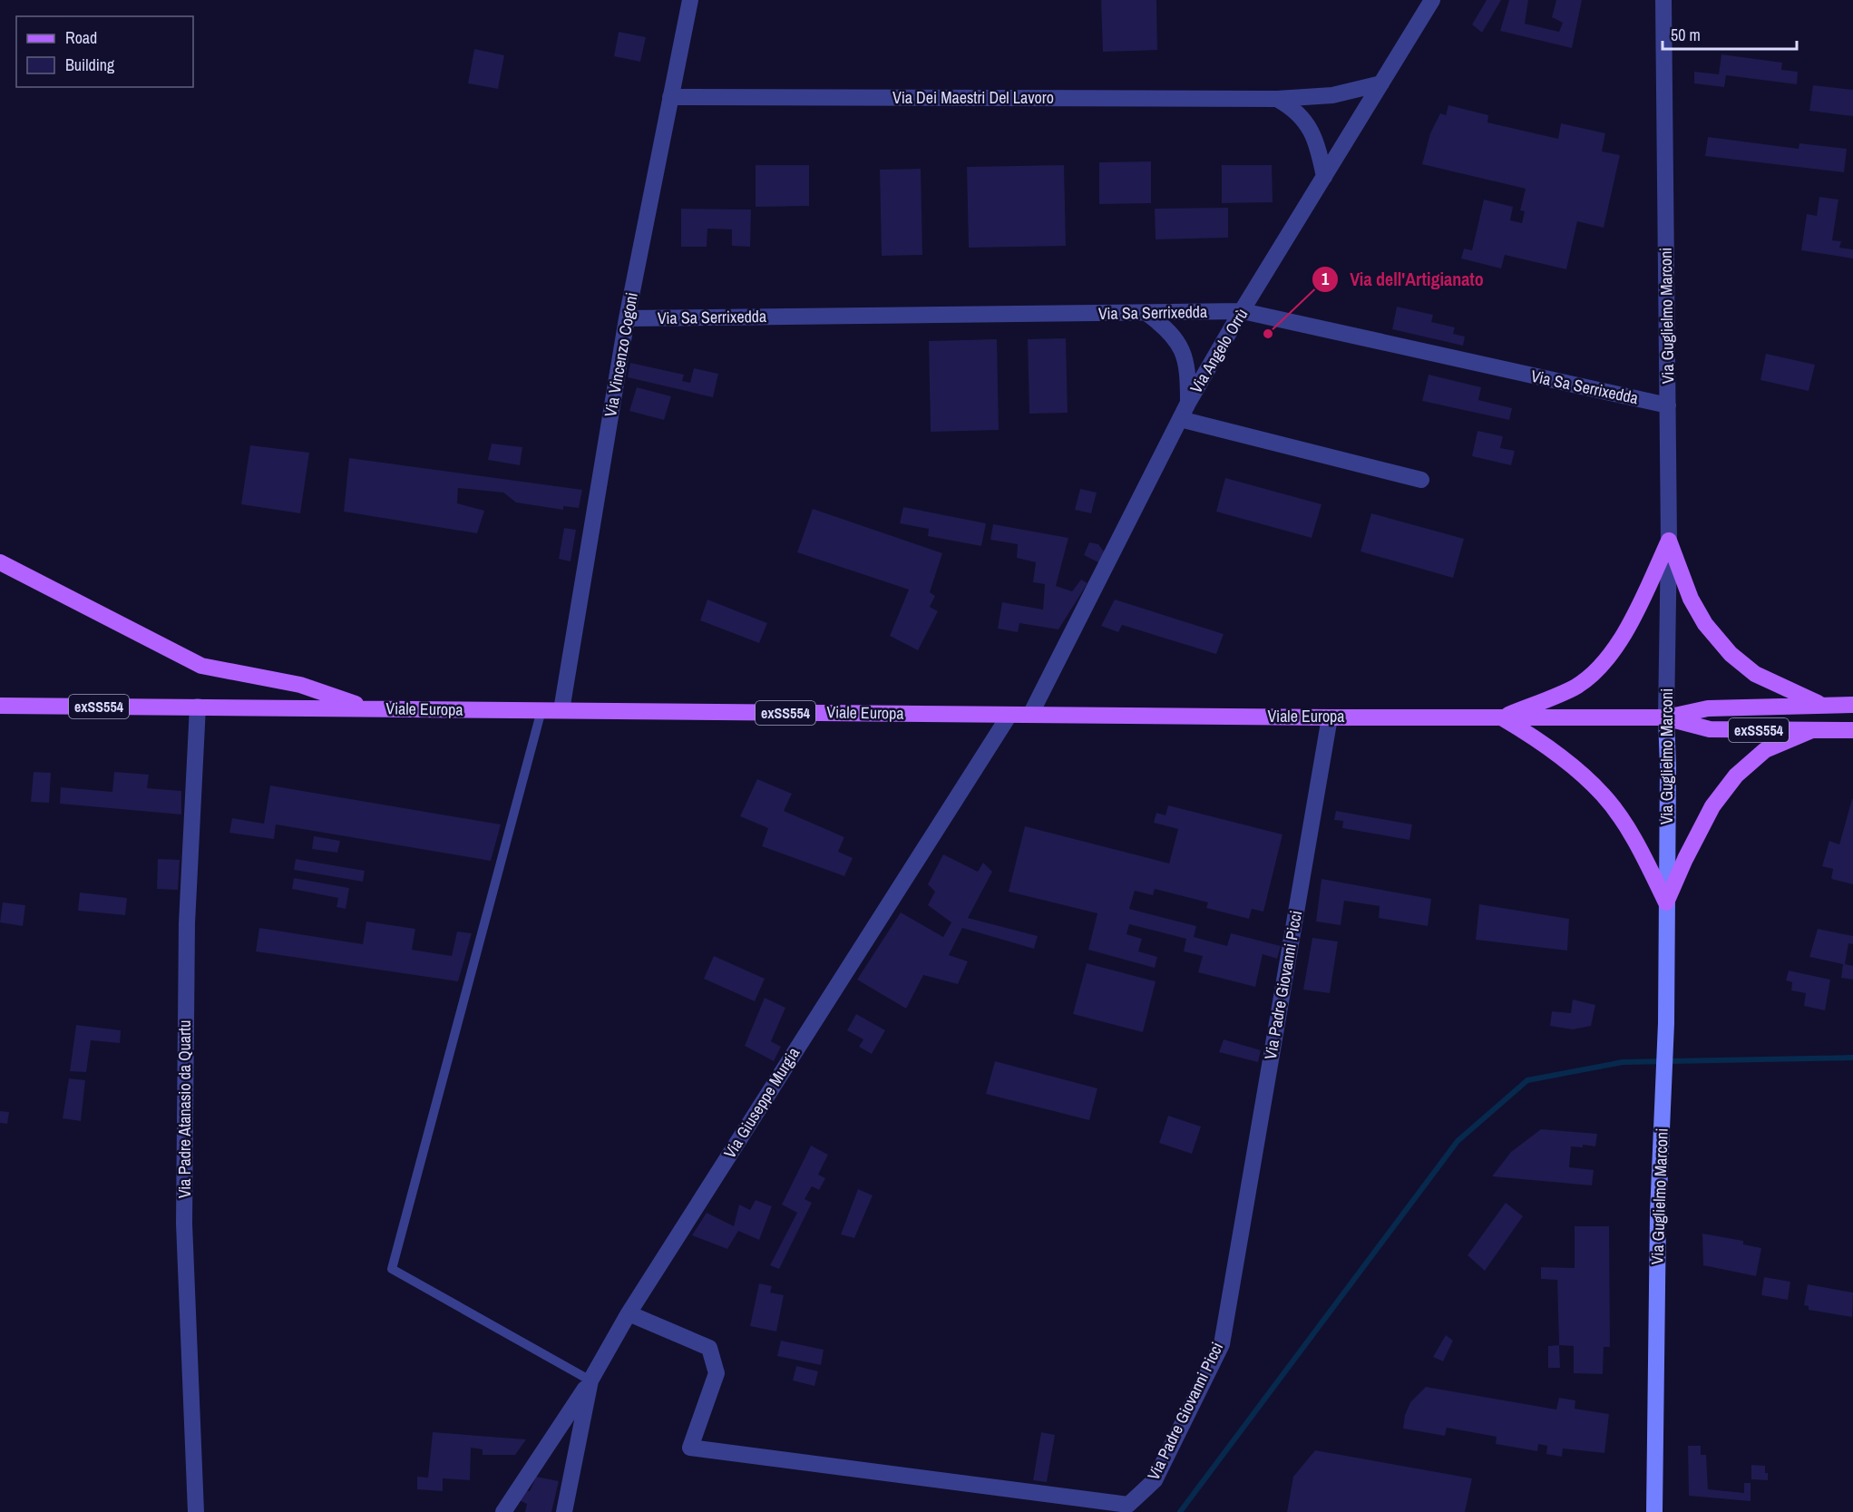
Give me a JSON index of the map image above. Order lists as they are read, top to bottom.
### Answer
{
  "streets": {
    "main road": ["Via Guglielmo Marconi", "exSS554", "Viale Europa"],
    "street": [
      "Via Dei Maestri Del Lavoro",
      "Via Sa Serrixedda",
      "Via Angelo Orrù",
      "Via Vincenzo Cogoni",
      "Via Padre Giovanni Picci",
      "Via Giuseppe Murgia",
      "Via Padre Atanasio da Quartu"
    ]
  },
  "crossings": [
    ["Via Dei Maestri Del Lavoro", "Via Angelo Orrù"],
    ["Via Dei Maestri Del Lavoro", "Via Vincenzo Cogoni"],
    ["Via Sa Serrixedda", "Via Guglielmo Marconi"],
    ["Via Sa Serrixedda", "Via Angelo Orrù"],
    ["Via Sa Serrixedda", "Via Vincenzo Cogoni"],
    ["Via Guglielmo Marconi", "Viale Europa"],
    ["Via Angelo Orrù", "Viale Europa"],
    ["Via Vincenzo Cogoni", "Viale Europa"],
    ["Viale Europa", "Via Padre Giovanni Picci"],
    ["Viale Europa", "Via Giuseppe Murgia"],
    ["Viale Europa", "Via Padre Atanasio da Quartu"],
    ["Via Padre Giovanni Picci", "Via Giuseppe Murgia"]
  ],
  "places": ["Via dell'Artigianato"],
  "legend": ["Road", "Building"],
  "scale_bar": "50 m"
}
